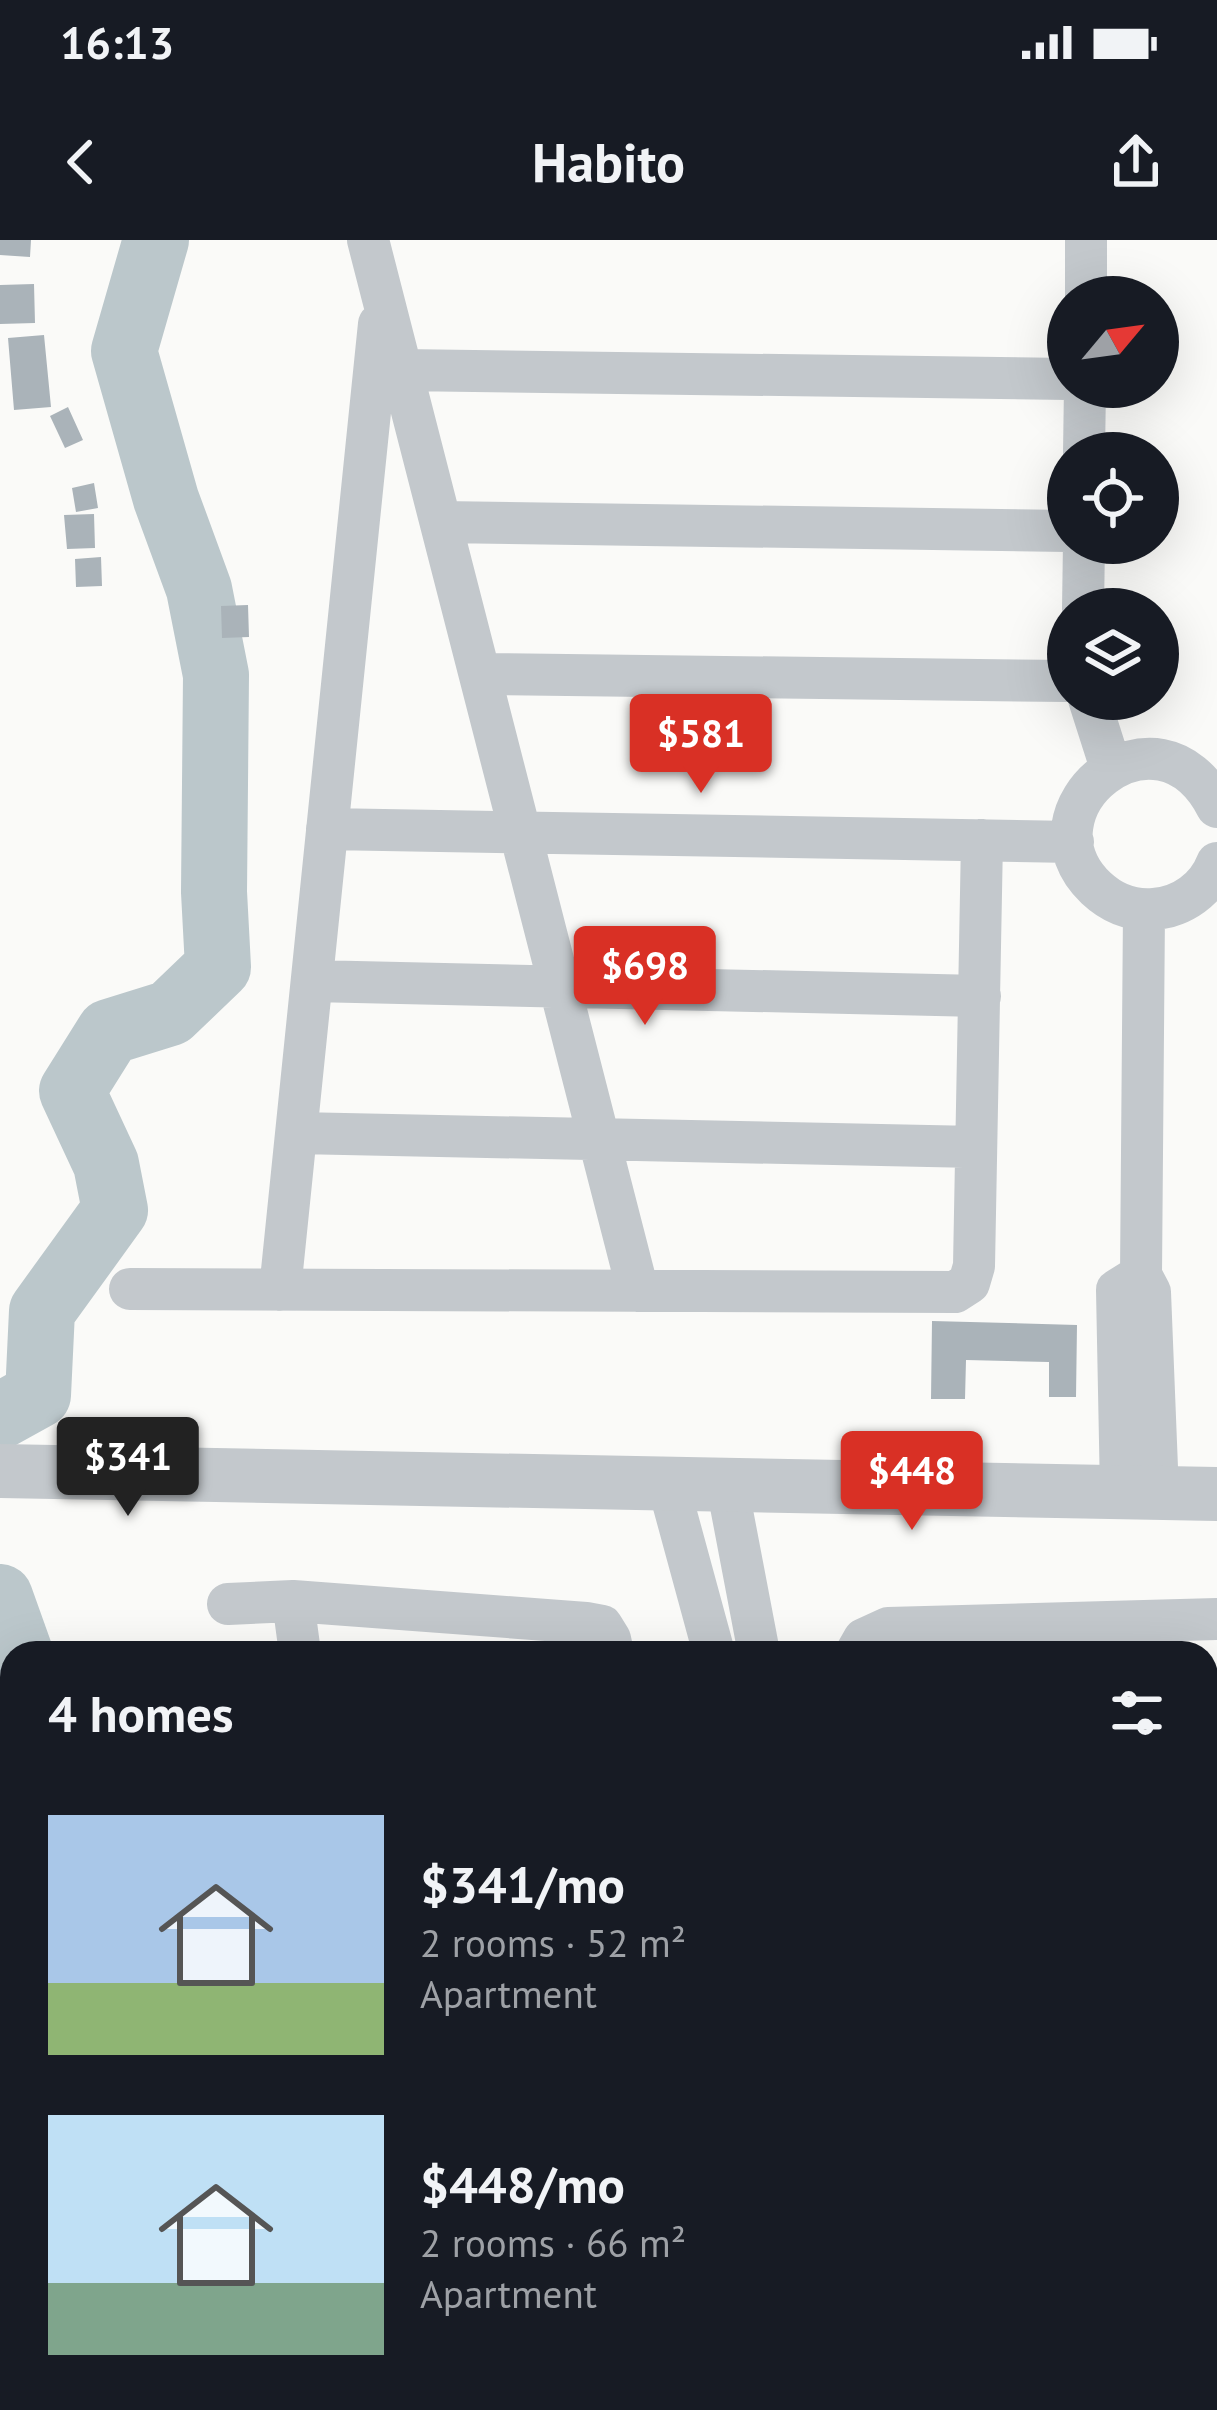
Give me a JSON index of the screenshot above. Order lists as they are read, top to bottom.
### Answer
{
  "north": "top right",
  "page": {
    "status": "16:13",
    "header": "Habito",
    "price": [
      "$581",
      "$698",
      "$341",
      "$448"
    ],
    "heading": "4 homes",
    "list": [
      {
        "name": "$341/mo",
        "note": "2 rooms · 52 m² · Apartment"
      },
      {
        "name": "$448/mo",
        "note": "2 rooms · 66 m² · Apartment"
      }
    ]
  }
}
